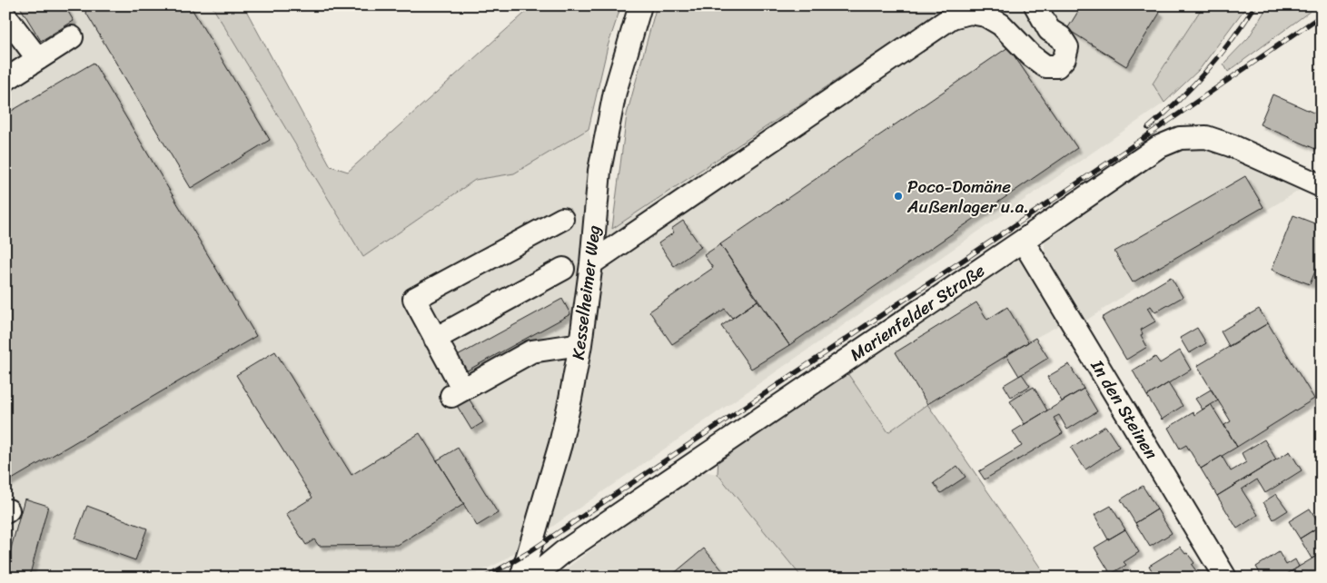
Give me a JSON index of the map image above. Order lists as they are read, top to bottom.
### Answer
{
  "streets": {
    "street": ["Kesselheimer Weg", "Marienfelder Straße", "In den Steinen"]
  },
  "crossings": [
    ["Marienfelder Straße", "In den Steinen"]
  ],
  "places": ["Poco-Domäne Außenlager u.a."]
}
